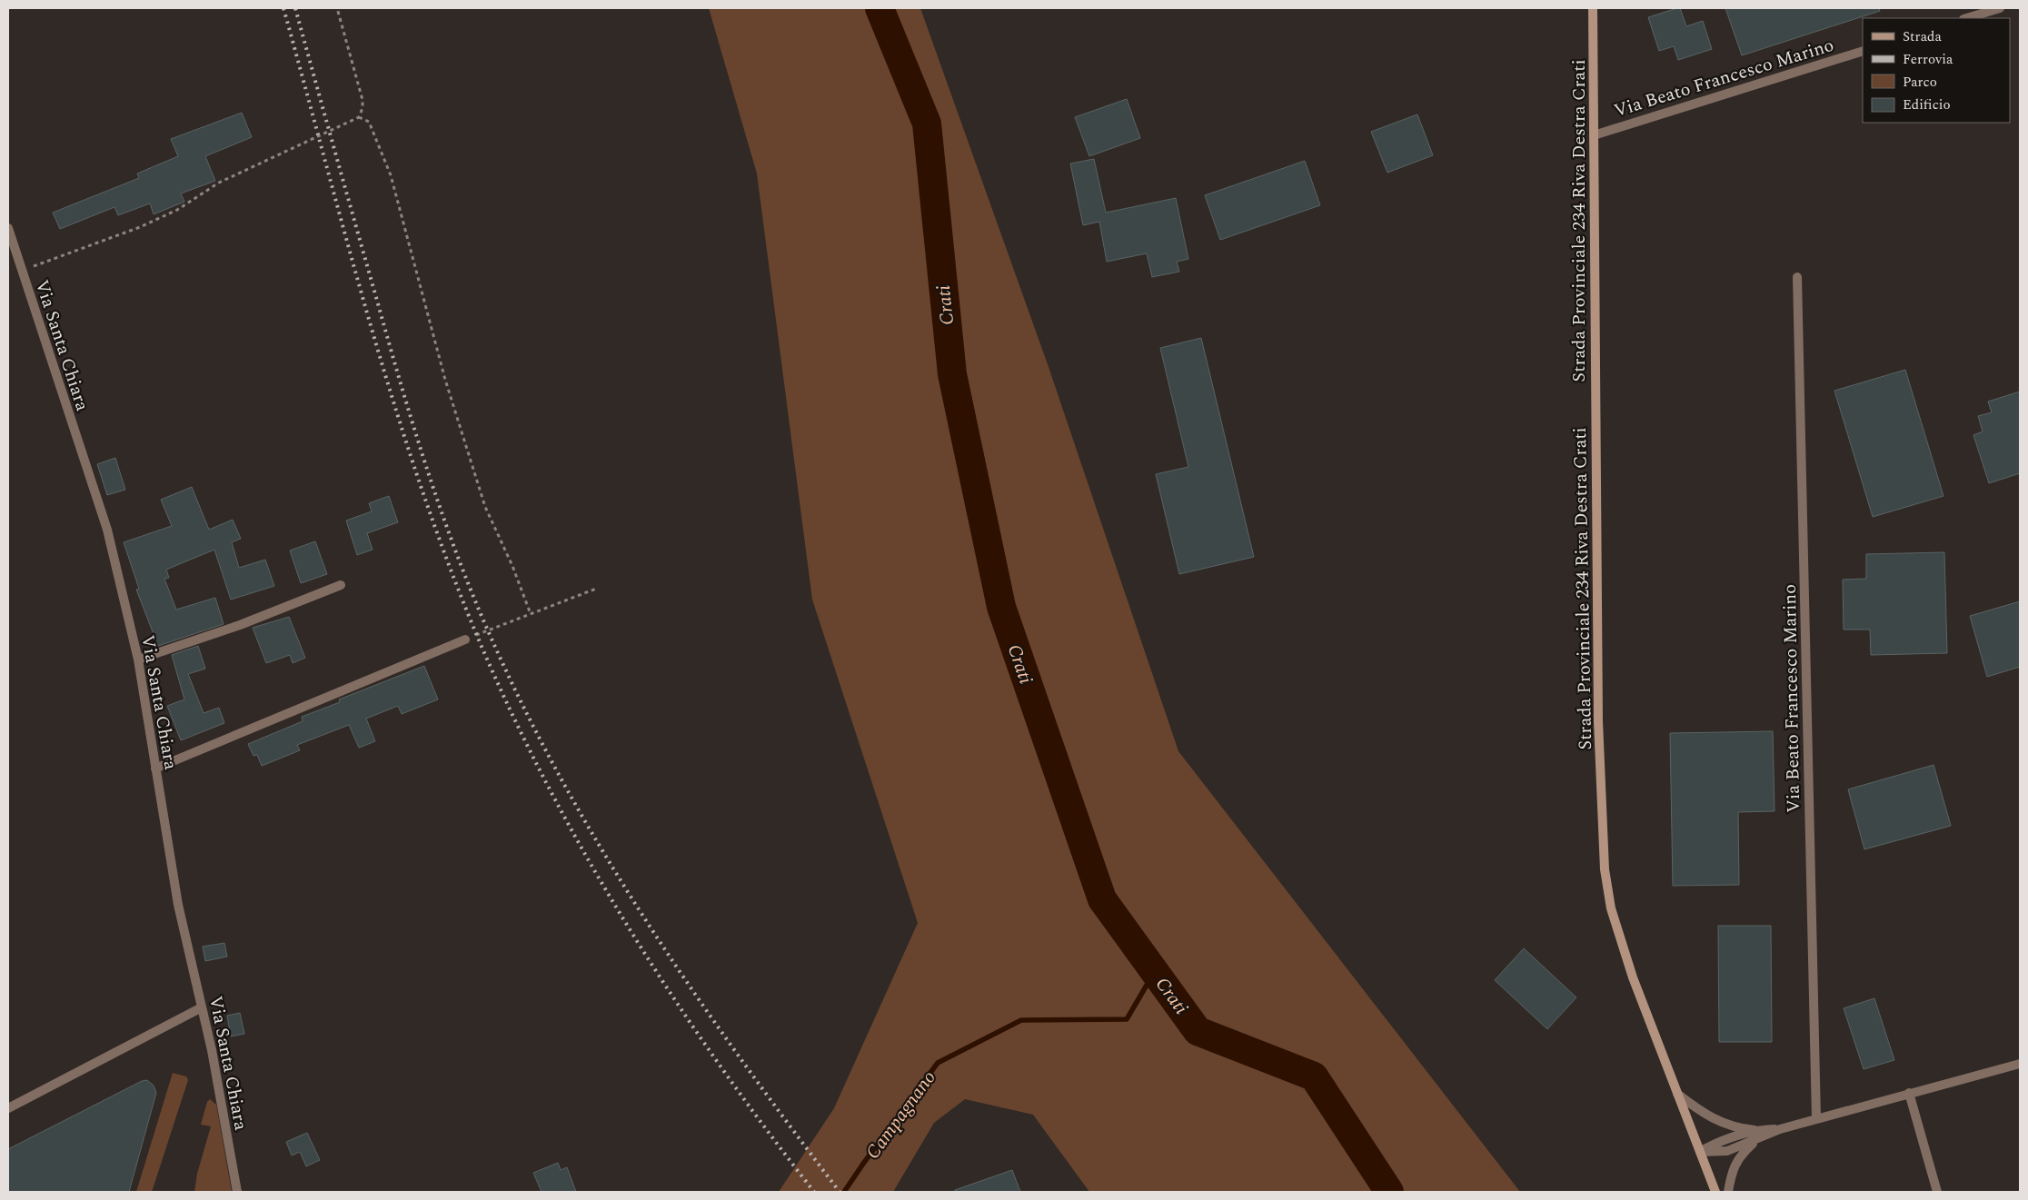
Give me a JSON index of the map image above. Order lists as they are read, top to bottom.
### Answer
{
  "streets": {
    "main road": ["Strada Provinciale 234 Riva Destra Crati"],
    "street": ["Via Beato Francesco Marino", "Via Santa Chiara"]
  },
  "crossings": [
    ["Via Beato Francesco Marino", "Strada Provinciale 234 Riva Destra Crati"]
  ],
  "water": ["Crati", "Campagnano"],
  "legend": [
    "Strada",
    "Ferrovia",
    "Parco",
    "Edificio"
  ]
}
